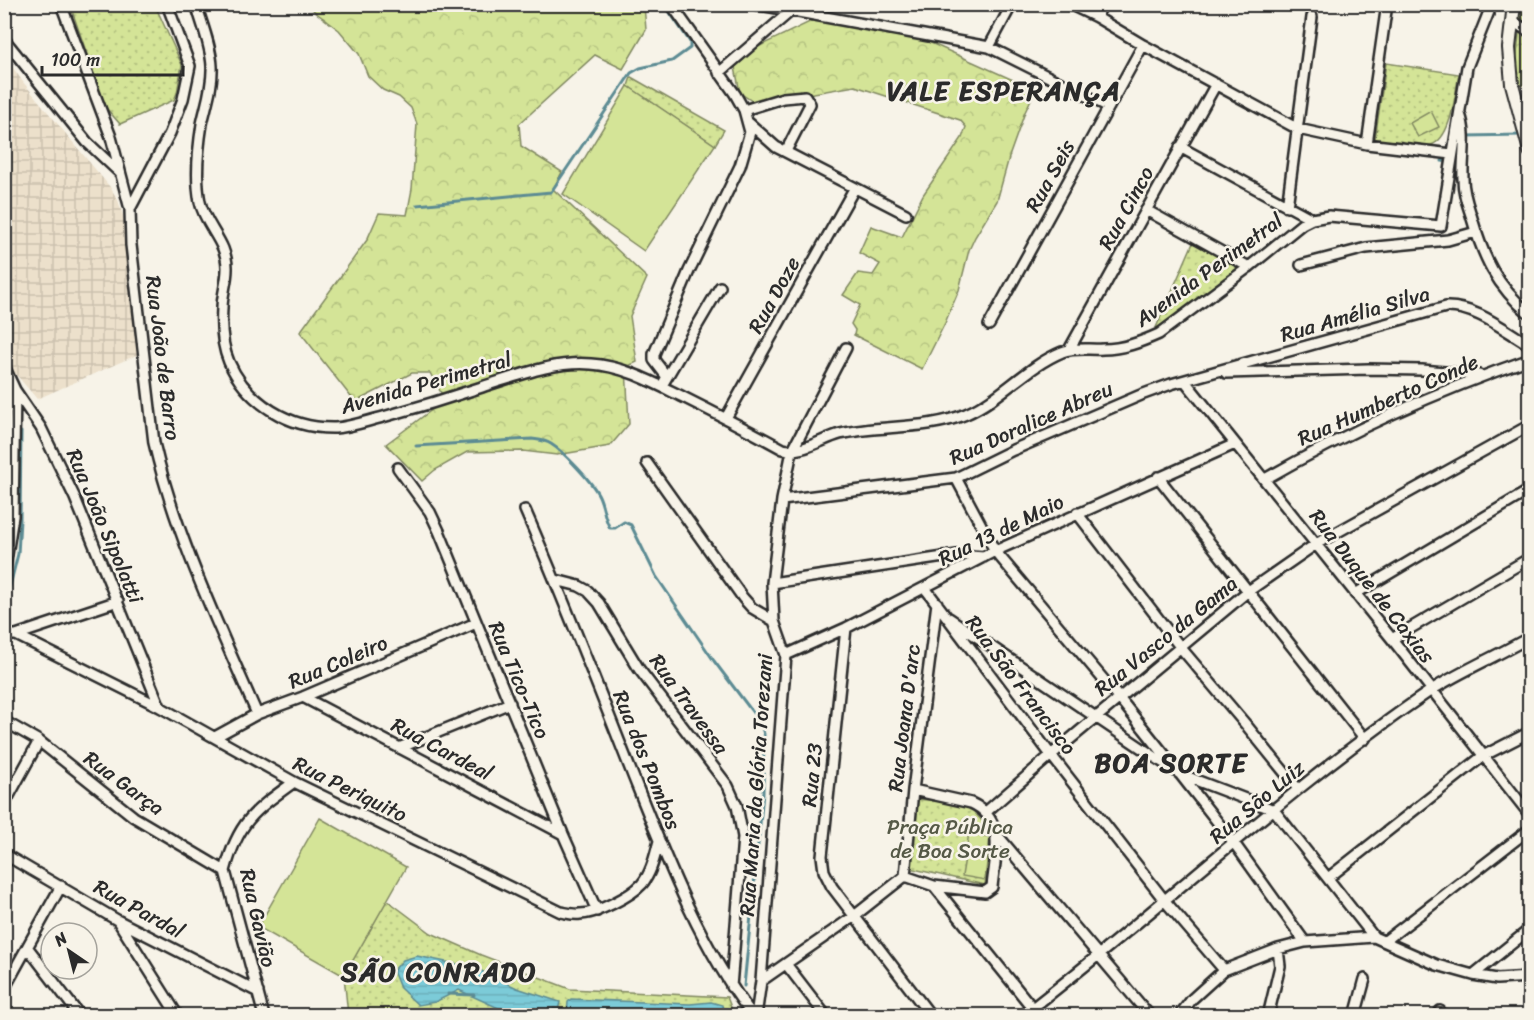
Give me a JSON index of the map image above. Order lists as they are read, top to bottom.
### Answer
{
  "streets": {
    "street": [
      "Rua Seis",
      "Rua Cinco",
      "Avenida Perimetral",
      "Rua Doze",
      "Rua Amélia Silva",
      "Rua João de Barro",
      "Rua Humberto Conde",
      "Rua Doralice Abreu",
      "Rua João Sipolatti",
      "Rua 13 de Maio",
      "Rua Duque de Caxias",
      "Rua Vasco da Gama",
      "Rua Coleiro",
      "Rua Tico-Tico",
      "Rua São Francisco",
      "Rua Travessa",
      "Rua Joana D'arc",
      "Rua Cardeal",
      "Rua dos Pombos",
      "Rua 23",
      "Rua Garça",
      "Rua Maria da Glória Torezani",
      "Rua Periquito",
      "Rua São Luiz",
      "Rua Pardal",
      "Rua Gavião"
    ]
  },
  "crossings": [
    ["Rua Cinco", "Avenida Perimetral"],
    ["Avenida Perimetral", "Rua Doze"],
    ["Avenida Perimetral", "Rua Maria da Glória Torezani"],
    ["Rua Amélia Silva", "Rua Doralice Abreu"],
    ["Rua Amélia Silva", "Rua Duque de Caxias"],
    ["Rua João de Barro", "Rua Coleiro"],
    ["Rua Humberto Conde", "Rua Duque de Caxias"],
    ["Rua Doralice Abreu", "Rua Duque de Caxias"],
    ["Rua Doralice Abreu", "Rua Maria da Glória Torezani"],
    ["Rua João Sipolatti", "Rua Periquito"],
    ["Rua 13 de Maio", "Rua Duque de Caxias"],
    ["Rua 13 de Maio", "Rua São Francisco"],
    ["Rua 13 de Maio", "Rua 23"],
    ["Rua 13 de Maio", "Rua Maria da Glória Torezani"],
    ["Rua Duque de Caxias", "Rua Vasco da Gama"],
    ["Rua Duque de Caxias", "Rua São Luiz"],
    ["Rua Vasco da Gama", "Rua São Francisco"],
    ["Rua Coleiro", "Rua Tico-Tico"],
    ["Rua Coleiro", "Rua Cardeal"],
    ["Rua Coleiro", "Rua Periquito"],
    ["Rua Tico-Tico", "Rua Cardeal"],
    ["Rua Tico-Tico", "Rua Periquito"],
    ["Rua São Francisco", "Rua Joana D'arc"],
    ["Rua São Francisco", "Rua São Luiz"],
    ["Rua Travessa", "Rua dos Pombos"],
    ["Rua dos Pombos", "Rua Maria da Glória Torezani"],
    ["Rua dos Pombos", "Rua Periquito"],
    ["Rua Garça", "Rua Gavião"],
    ["Rua Periquito", "Rua Gavião"],
    ["Rua Pardal", "Rua Gavião"]
  ],
  "districts": ["VALE ESPERANÇA", "BOA SORTE", "SÃO CONRADO"],
  "parks": ["Praça Pública de Boa Sorte"],
  "scale_bar": "100 m",
  "north": "top left"
}
